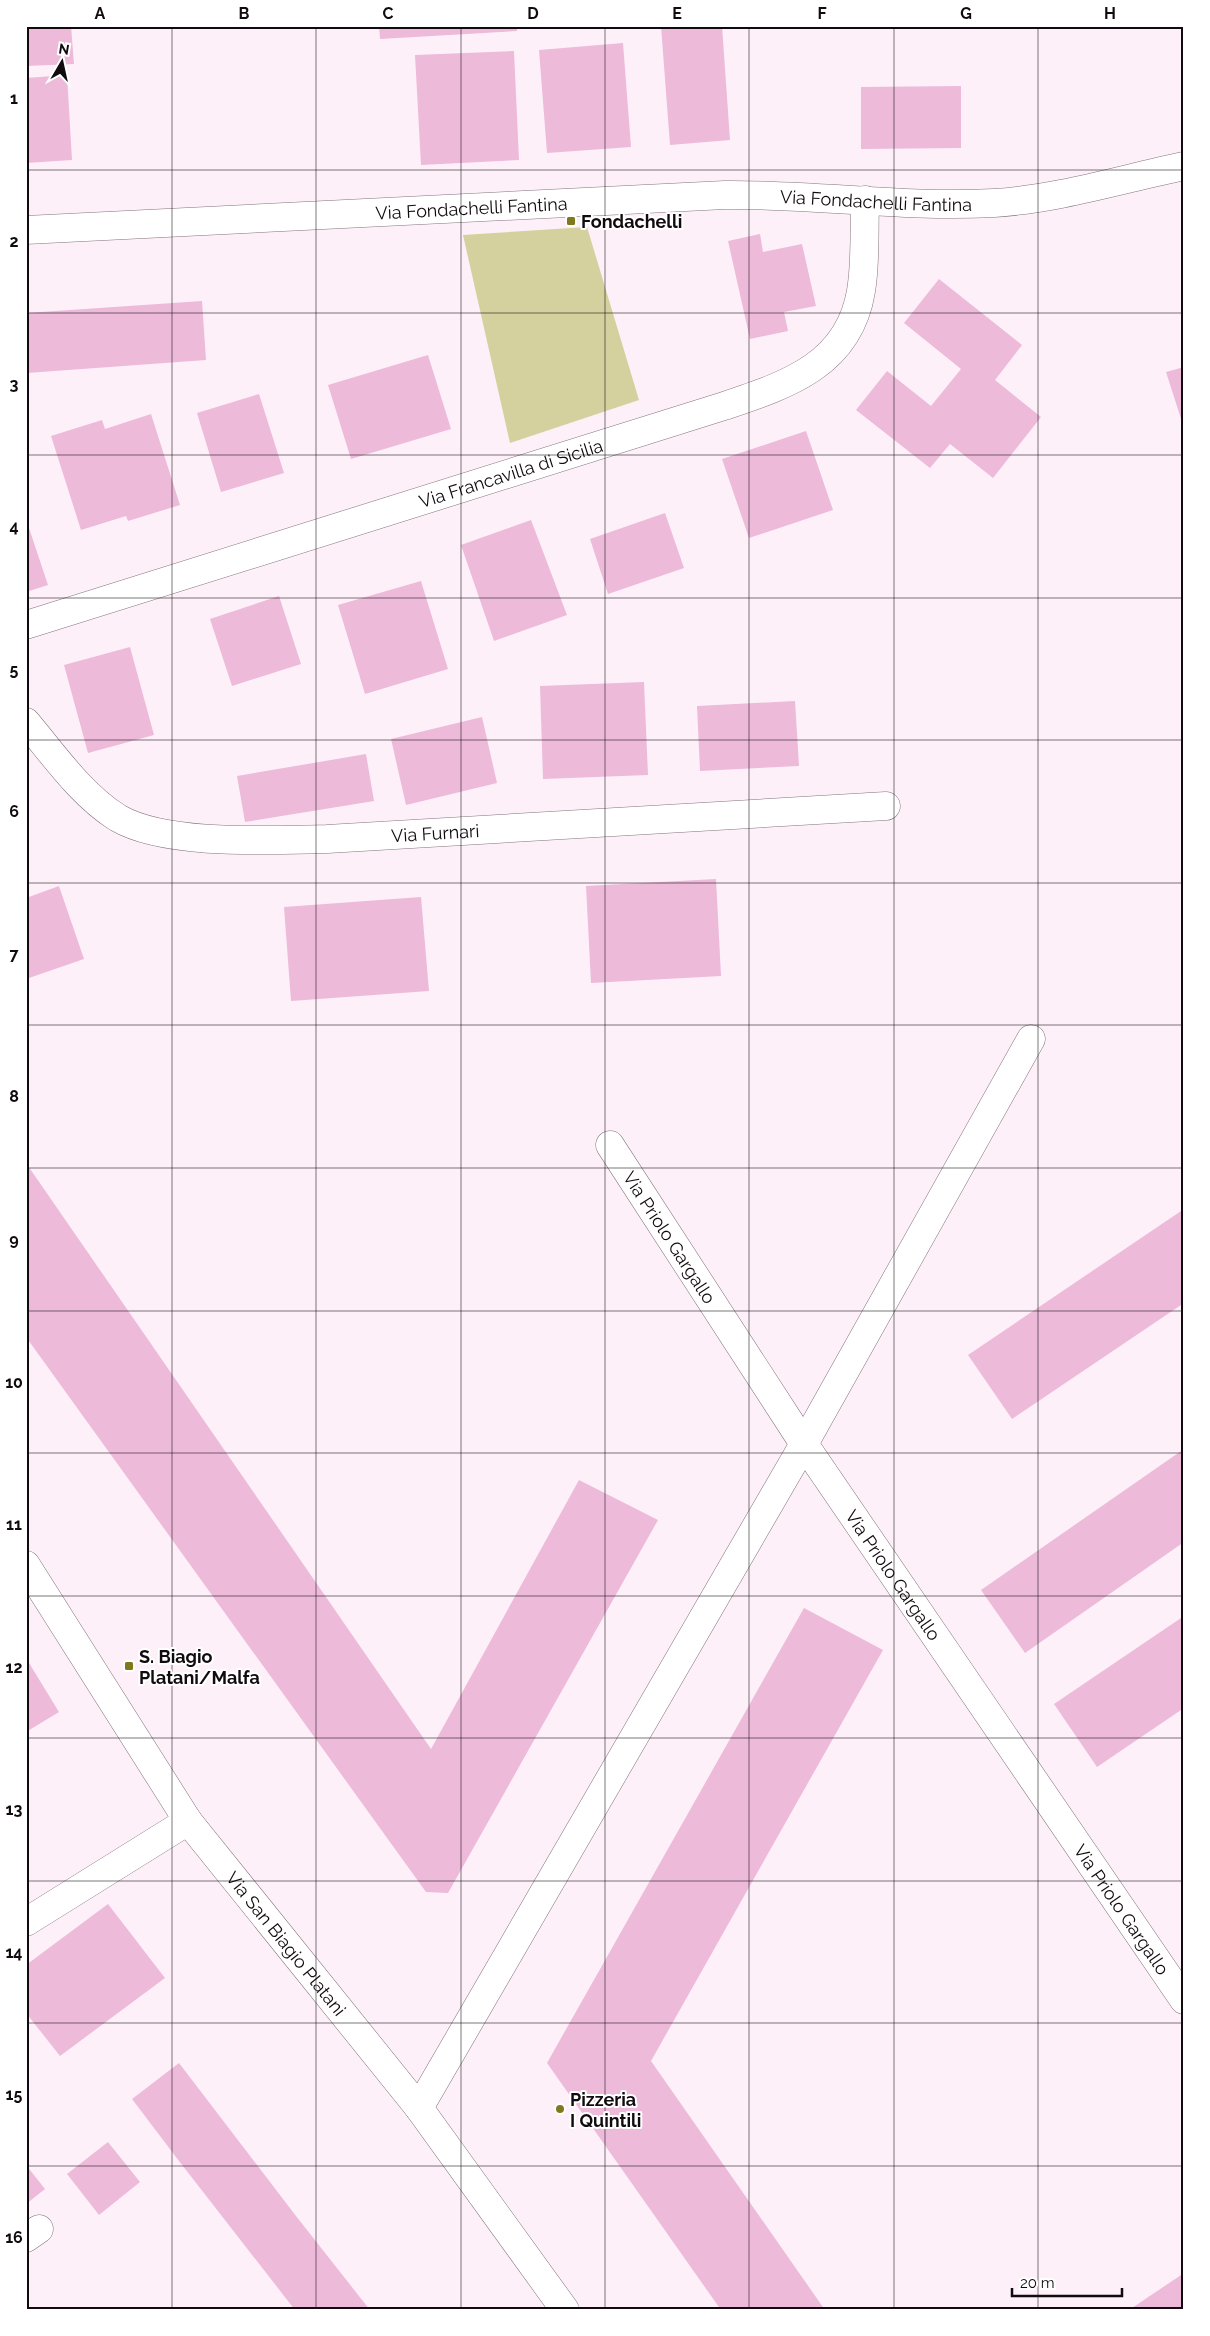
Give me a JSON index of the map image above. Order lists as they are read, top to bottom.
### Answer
{
  "streets": {
    "street": [
      "Via Fondachelli Fantina",
      "Via Francavilla di Sicilia",
      "Via Furnari",
      "Via Priolo Gargallo",
      "Via San Biagio Platani"
    ]
  },
  "crossings": [
    ["Via Fondachelli Fantina", "Via Francavilla di Sicilia"]
  ],
  "places": {
    "transit": ["Fondachelli", "S. Biagio Platani/Malfa"],
    "other": ["Pizzeria I Quintili"]
  },
  "scale_bar": "20 m",
  "north": "top",
  "grid": {
    "columns": [
      "A",
      "B",
      "C",
      "D",
      "E",
      "F",
      "G",
      "H"
    ],
    "rows": [
      "1",
      "2",
      "3",
      "4",
      "5",
      "6",
      "7",
      "8",
      "9",
      "10",
      "11",
      "12",
      "13",
      "14",
      "15",
      "16"
    ]
  }
}
